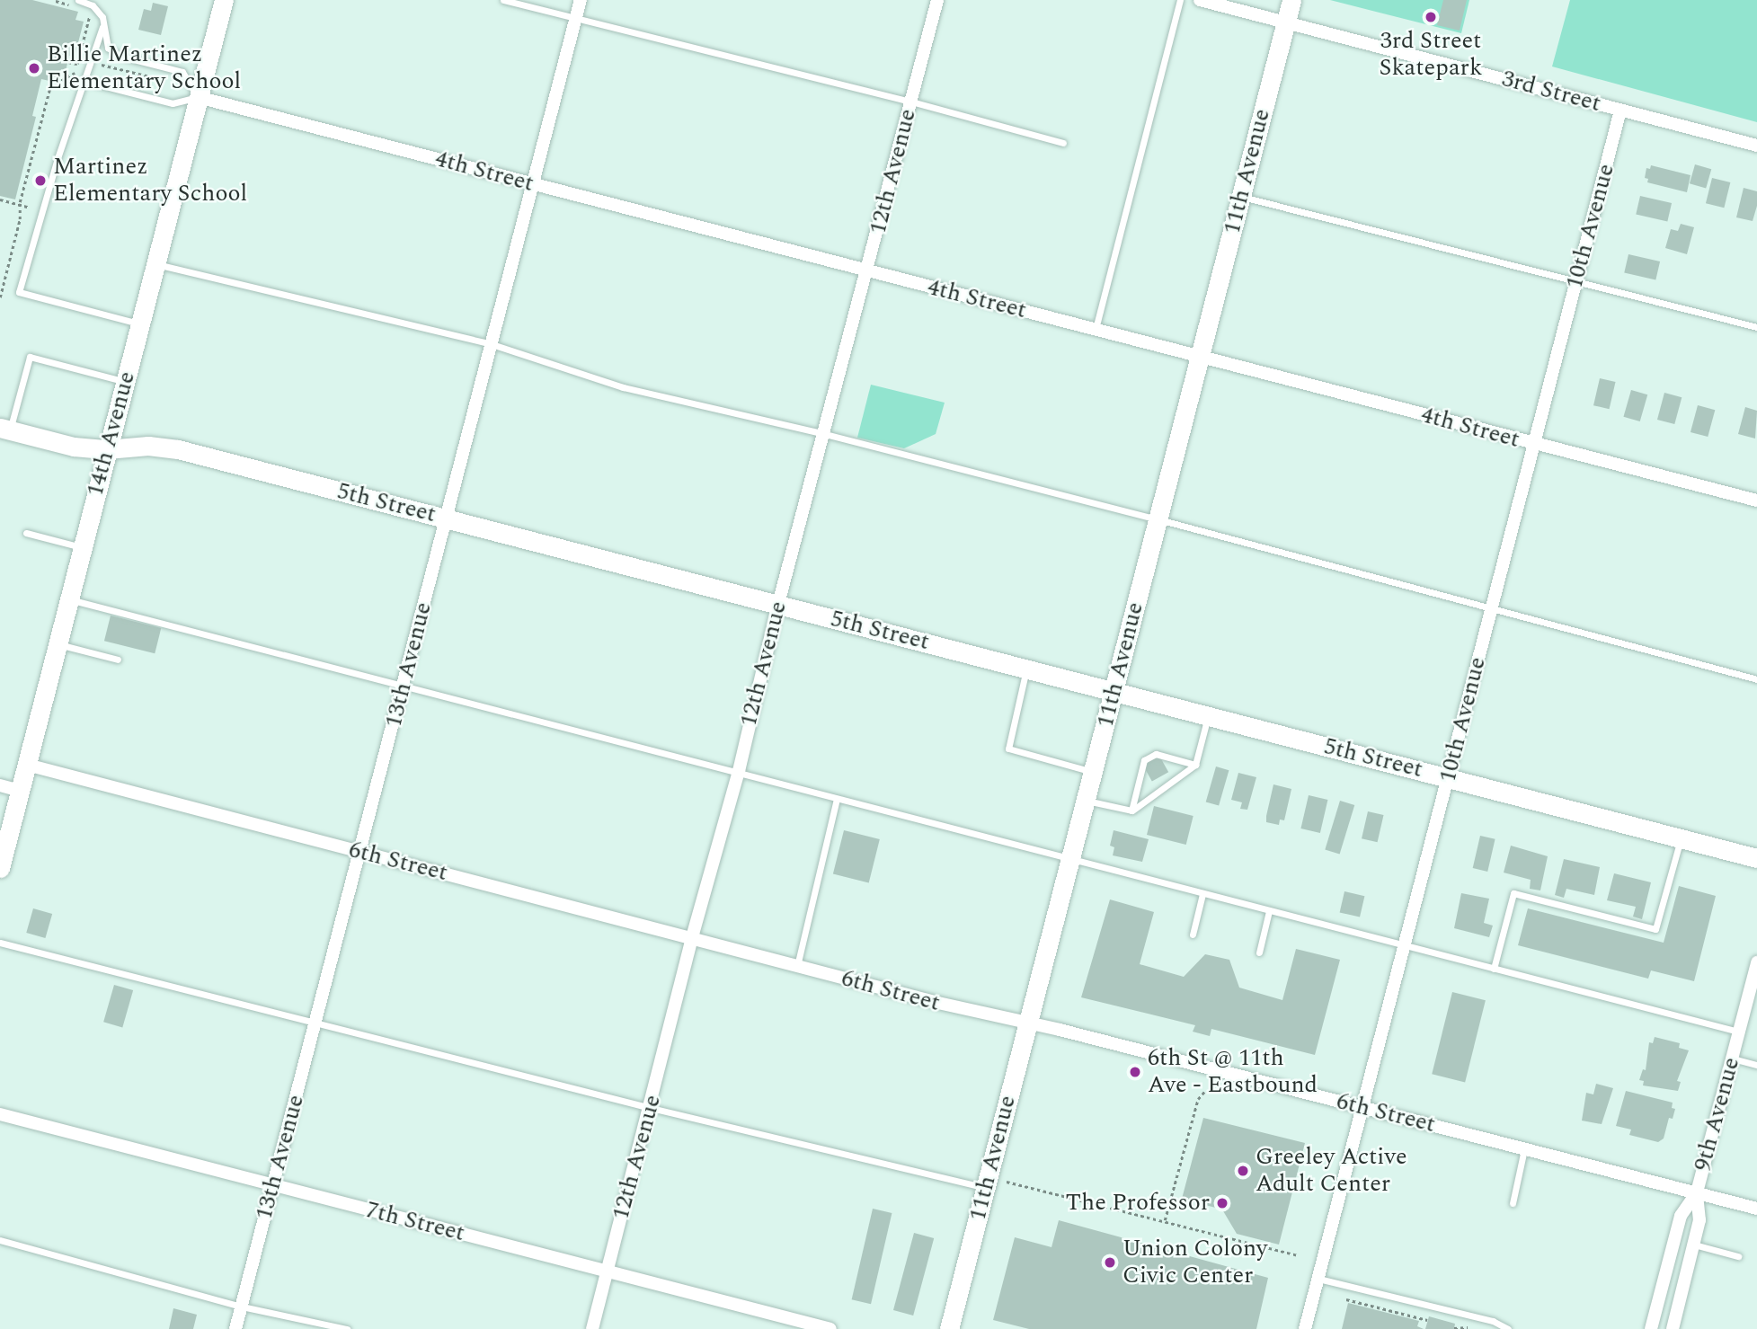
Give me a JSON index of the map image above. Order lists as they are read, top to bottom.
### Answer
{
  "streets": {
    "main road": ["11th Avenue", "14th Avenue", "5th Street"],
    "street": [
      "3rd Street",
      "4th Street",
      "12th Avenue",
      "10th Avenue",
      "13th Avenue",
      "6th Street",
      "9th Avenue",
      "7th Street"
    ]
  },
  "crossings": [
    ["3rd Street", "11th Avenue"],
    ["3rd Street", "10th Avenue"],
    ["4th Street", "12th Avenue"],
    ["4th Street", "11th Avenue"],
    ["4th Street", "10th Avenue"],
    ["4th Street", "14th Avenue"],
    ["4th Street", "13th Avenue"],
    ["12th Avenue", "5th Street"],
    ["12th Avenue", "6th Street"],
    ["12th Avenue", "7th Street"],
    ["11th Avenue", "5th Street"],
    ["11th Avenue", "6th Street"],
    ["10th Avenue", "5th Street"],
    ["10th Avenue", "6th Street"],
    ["14th Avenue", "5th Street"],
    ["14th Avenue", "6th Street"],
    ["5th Street", "13th Avenue"],
    ["13th Avenue", "6th Street"],
    ["13th Avenue", "7th Street"],
    ["6th Street", "9th Avenue"]
  ],
  "places": [
    "3rd Street Skatepark",
    "Billie Martinez Elementary School",
    "Martinez Elementary School",
    "6th St @ 11th Ave - Eastbound",
    "Greeley Active Adult Center",
    "The Professor",
    "Union Colony Civic Center"
  ]
}
